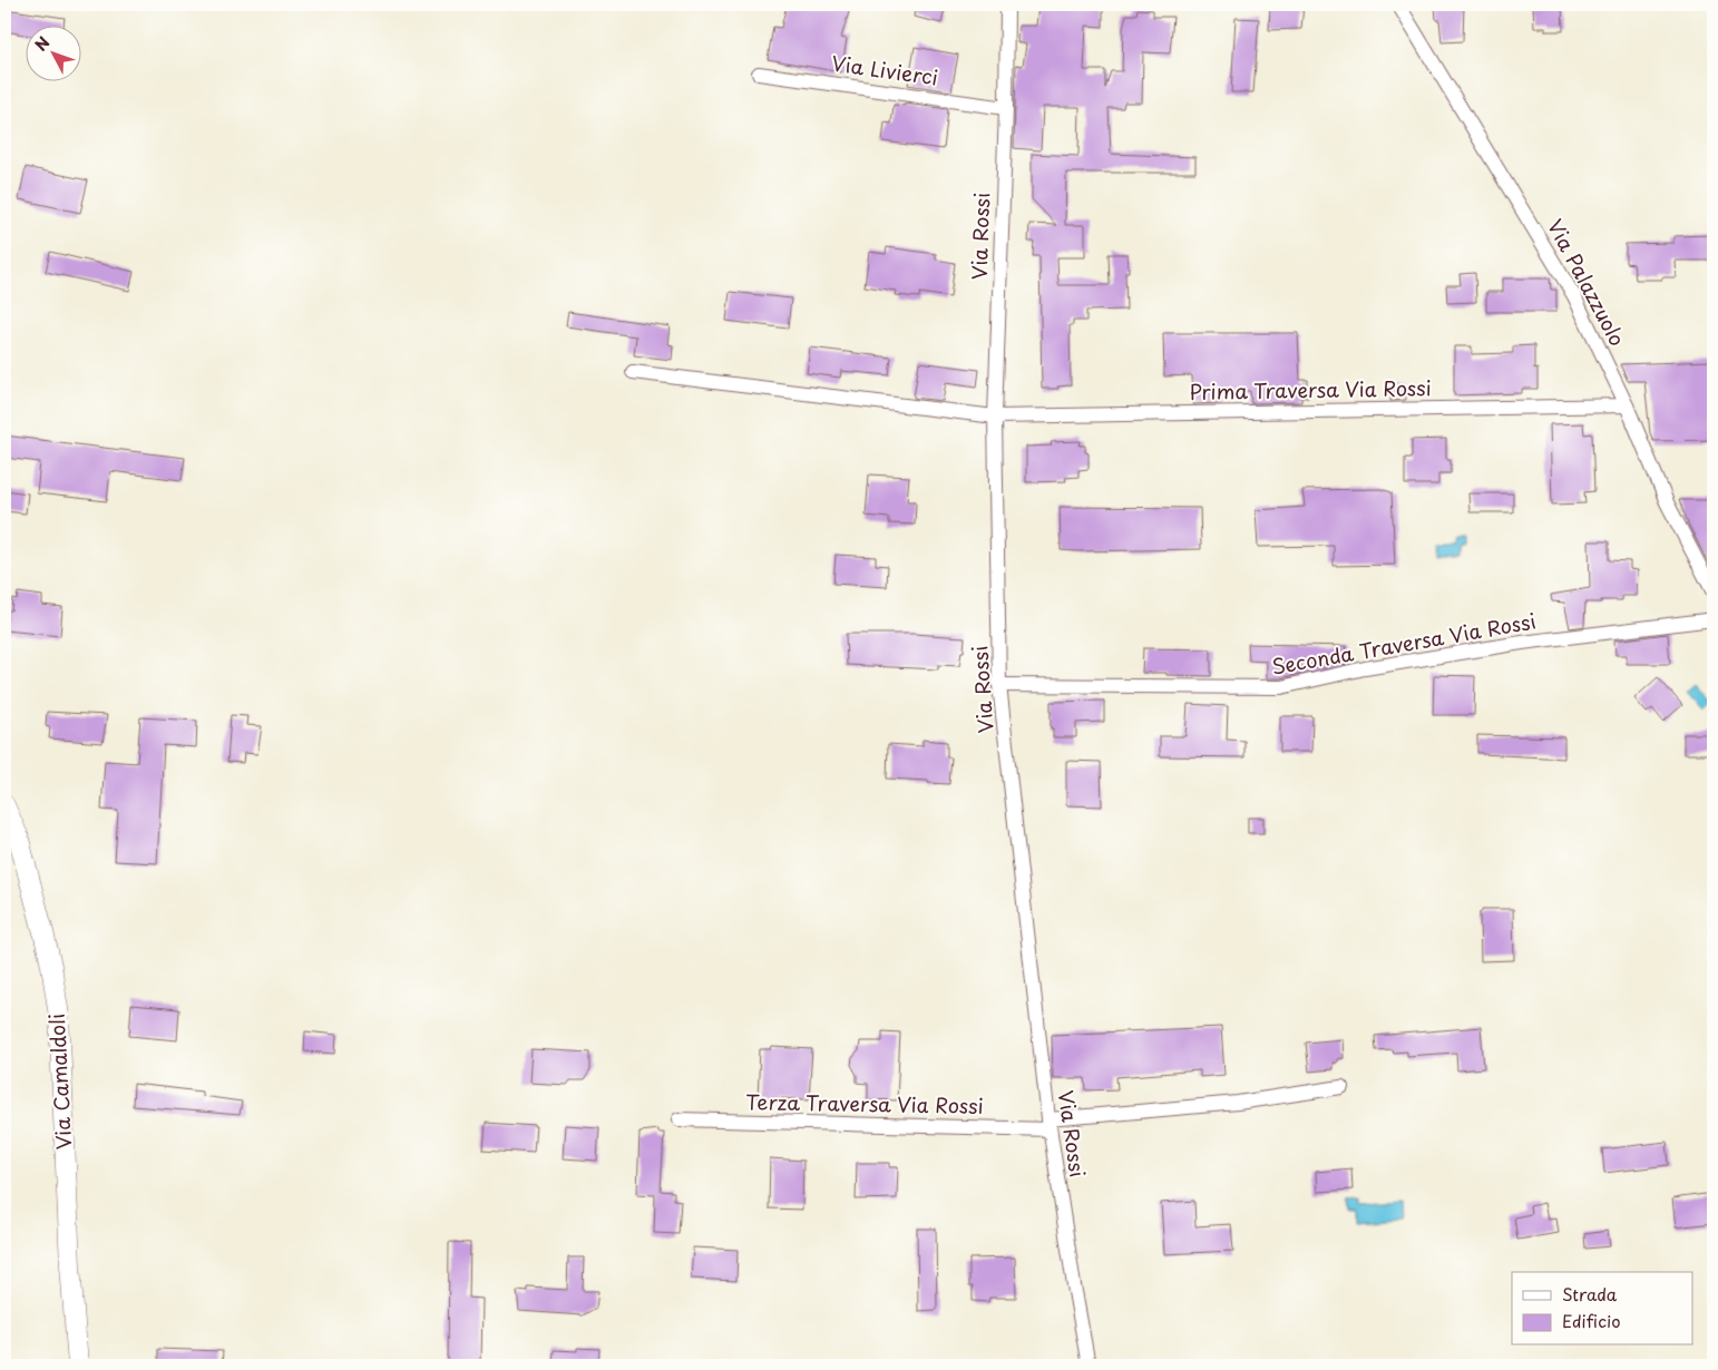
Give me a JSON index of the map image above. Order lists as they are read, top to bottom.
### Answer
{
  "streets": {
    "street": [
      "Via Livierci",
      "Via Rossi",
      "Via Palazzuolo",
      "Prima Traversa Via Rossi",
      "Seconda Traversa Via Rossi",
      "Via Camaldoli",
      "Terza Traversa Via Rossi"
    ]
  },
  "crossings": [
    ["Via Livierci", "Via Rossi"],
    ["Via Rossi", "Prima Traversa Via Rossi"],
    ["Via Rossi", "Seconda Traversa Via Rossi"],
    ["Via Rossi", "Terza Traversa Via Rossi"],
    ["Via Palazzuolo", "Prima Traversa Via Rossi"]
  ],
  "legend": ["Strada", "Edificio"],
  "north": "top left"
}
